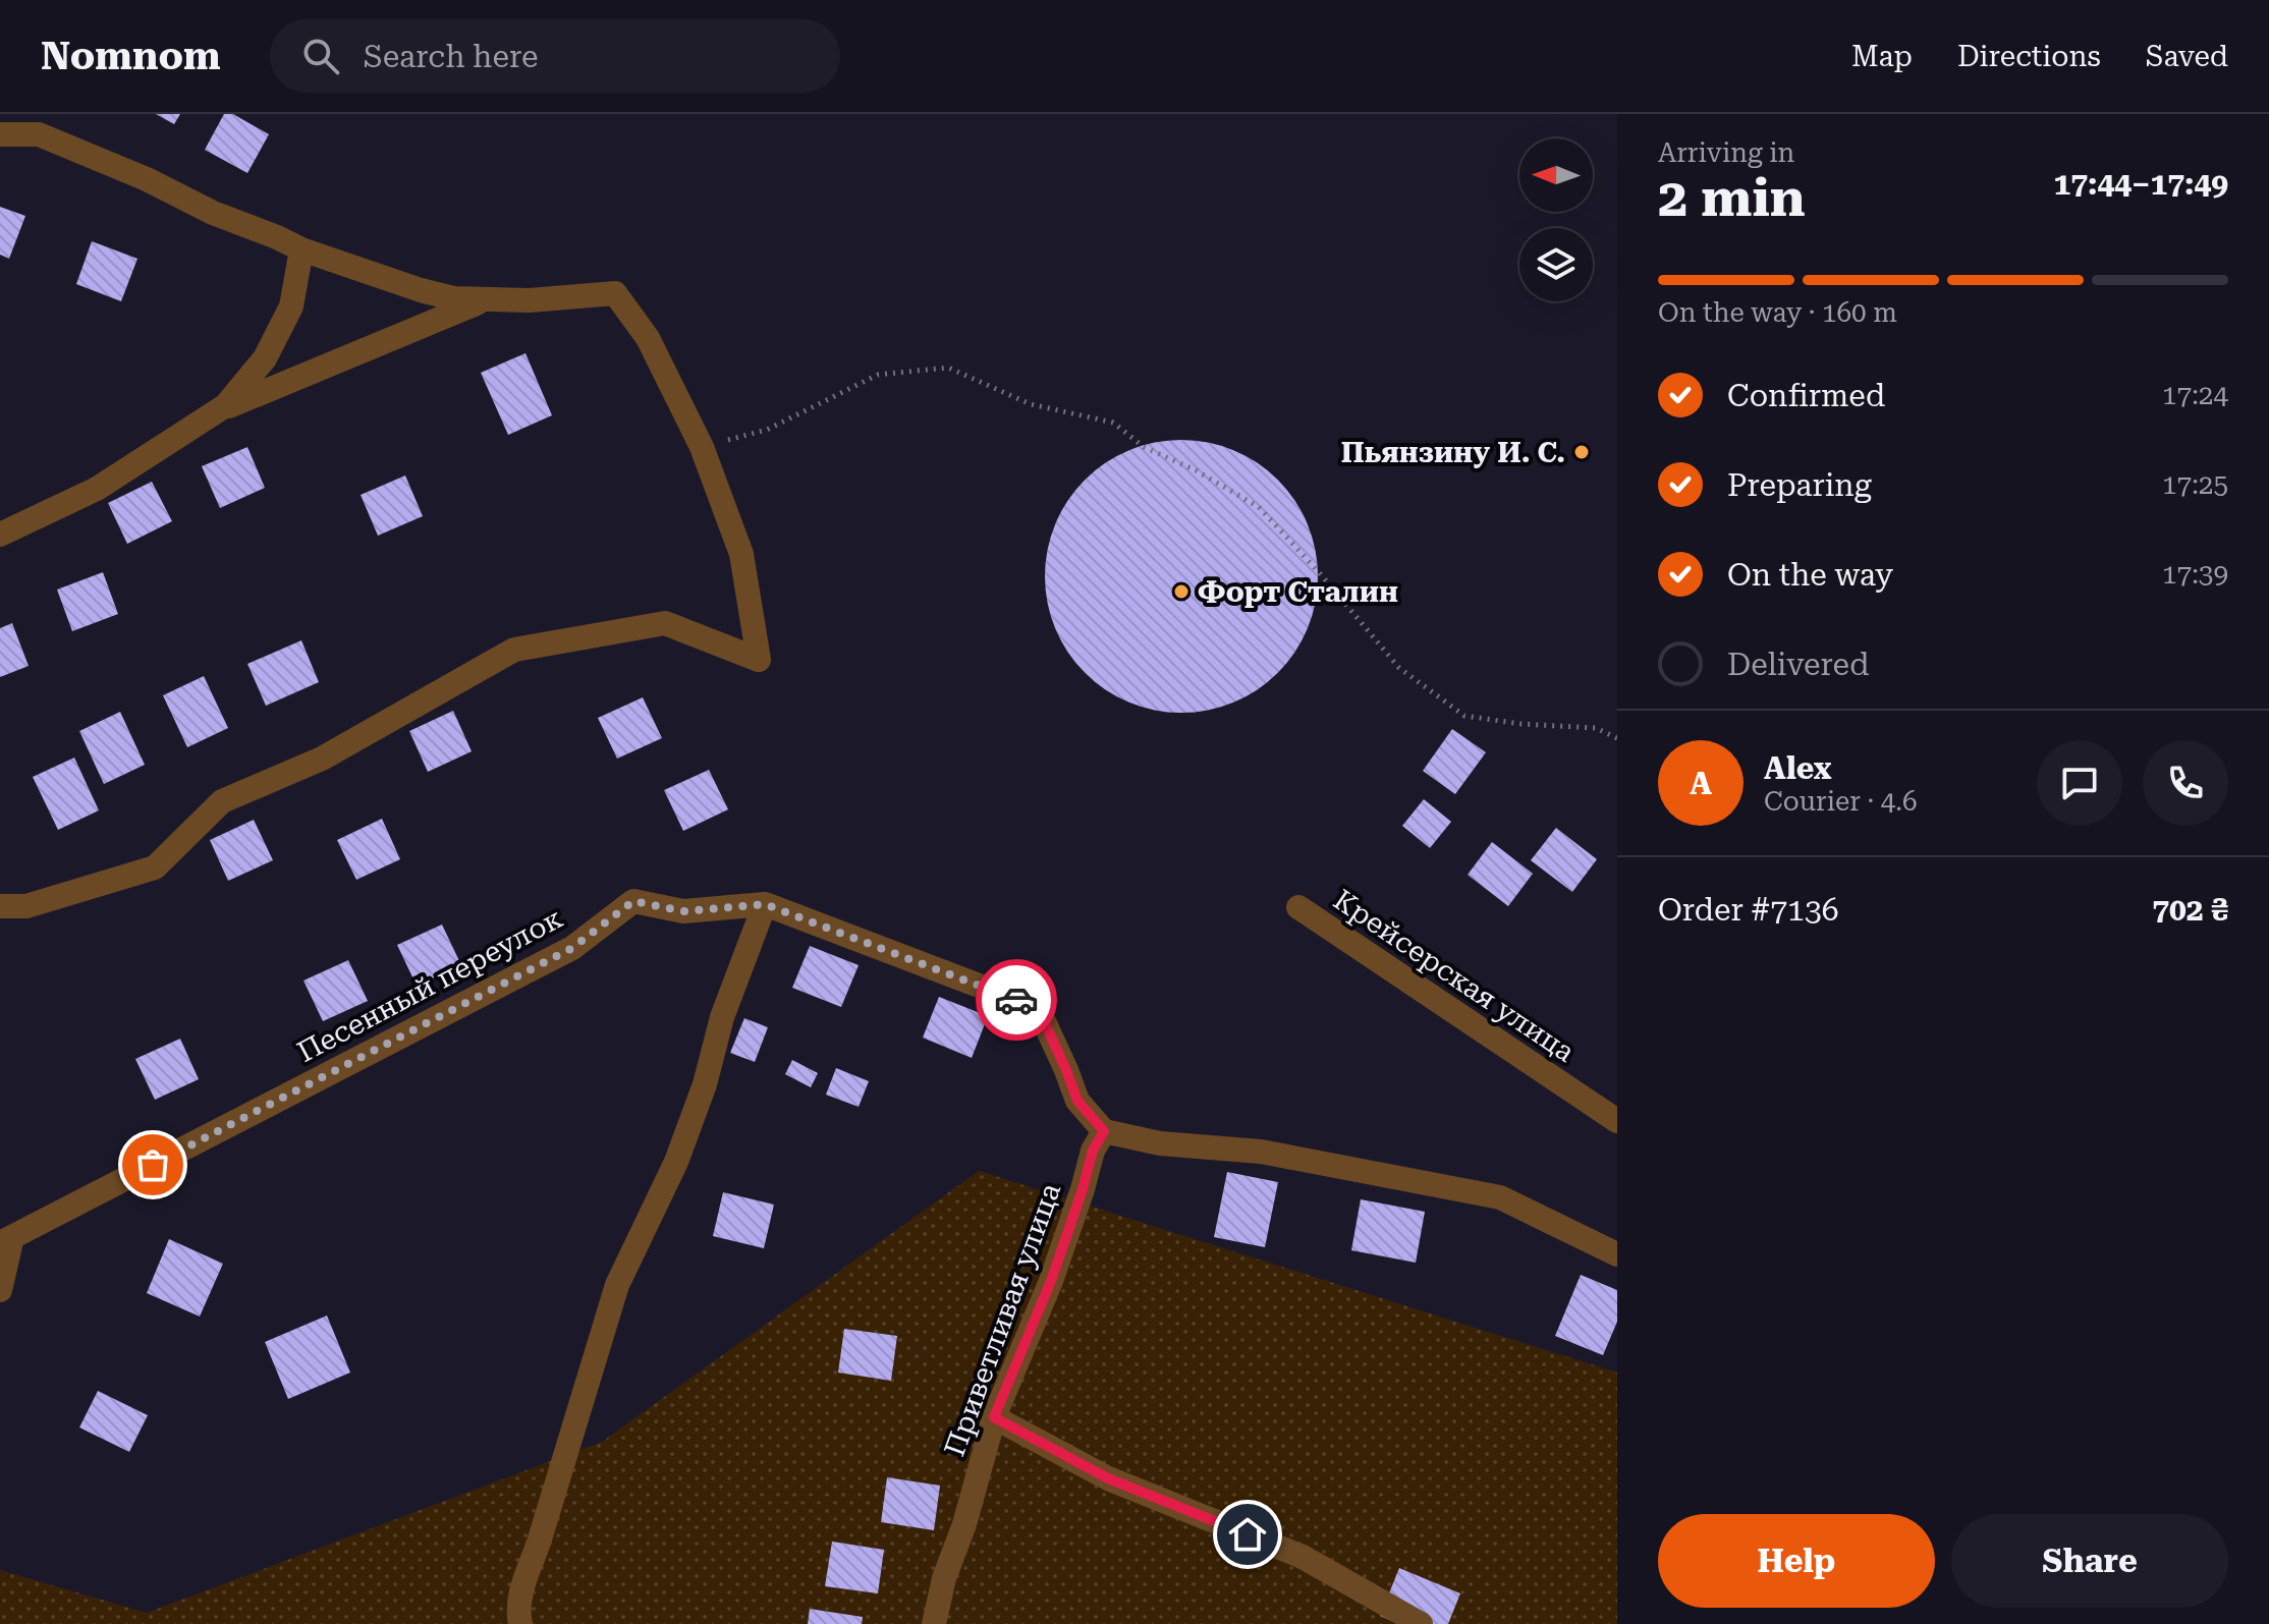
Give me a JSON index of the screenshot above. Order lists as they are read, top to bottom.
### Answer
{
  "streets": {
    "street": ["Крейсерская улица", "Песенный переулок", "Приветливая улица"]
  },
  "crossings": [
    ["Песенный переулок", "Приветливая улица"]
  ],
  "places": ["Пьянзину И. С.", "Форт Сталин"],
  "north": "left",
  "page": {
    "header": "Nomnom",
    "search": "Search here",
    "nav": ["Map", "Directions", "Saved"],
    "heading": ["2 min", "Arriving in", "17:44–17:49"],
    "panel": [
      "Alex",
      "Courier · 4.6",
      "Order #7136",
      "702 ₴"
    ],
    "bar": "On the way · 160 m",
    "list": [
      ["Confirmed", "17:24"],
      ["Preparing", "17:25"],
      ["On the way", "17:39"],
      "Delivered"
    ],
    "round": "A",
    "buttons": ["Help", "Share"]
  }
}
